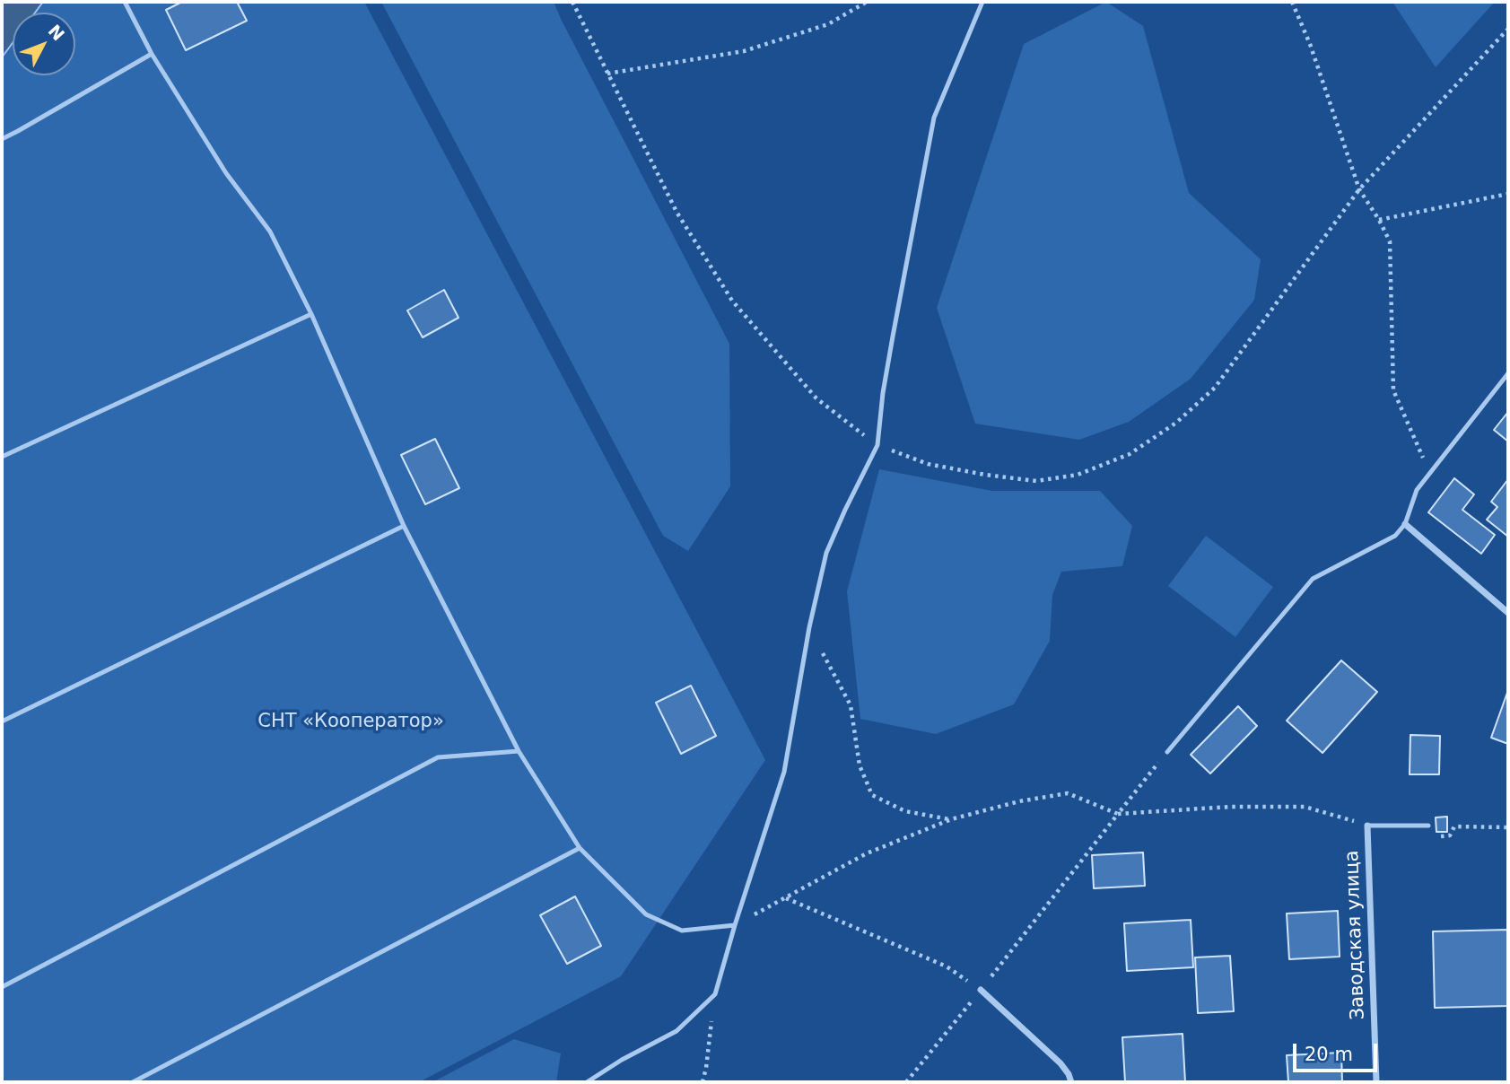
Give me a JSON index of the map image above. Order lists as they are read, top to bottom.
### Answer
{
  "streets": {
    "street": ["Заводская улица"]
  },
  "parks": ["СНТ «Кооператор»"],
  "scale_bar": "20 m",
  "north": "top right"
}
